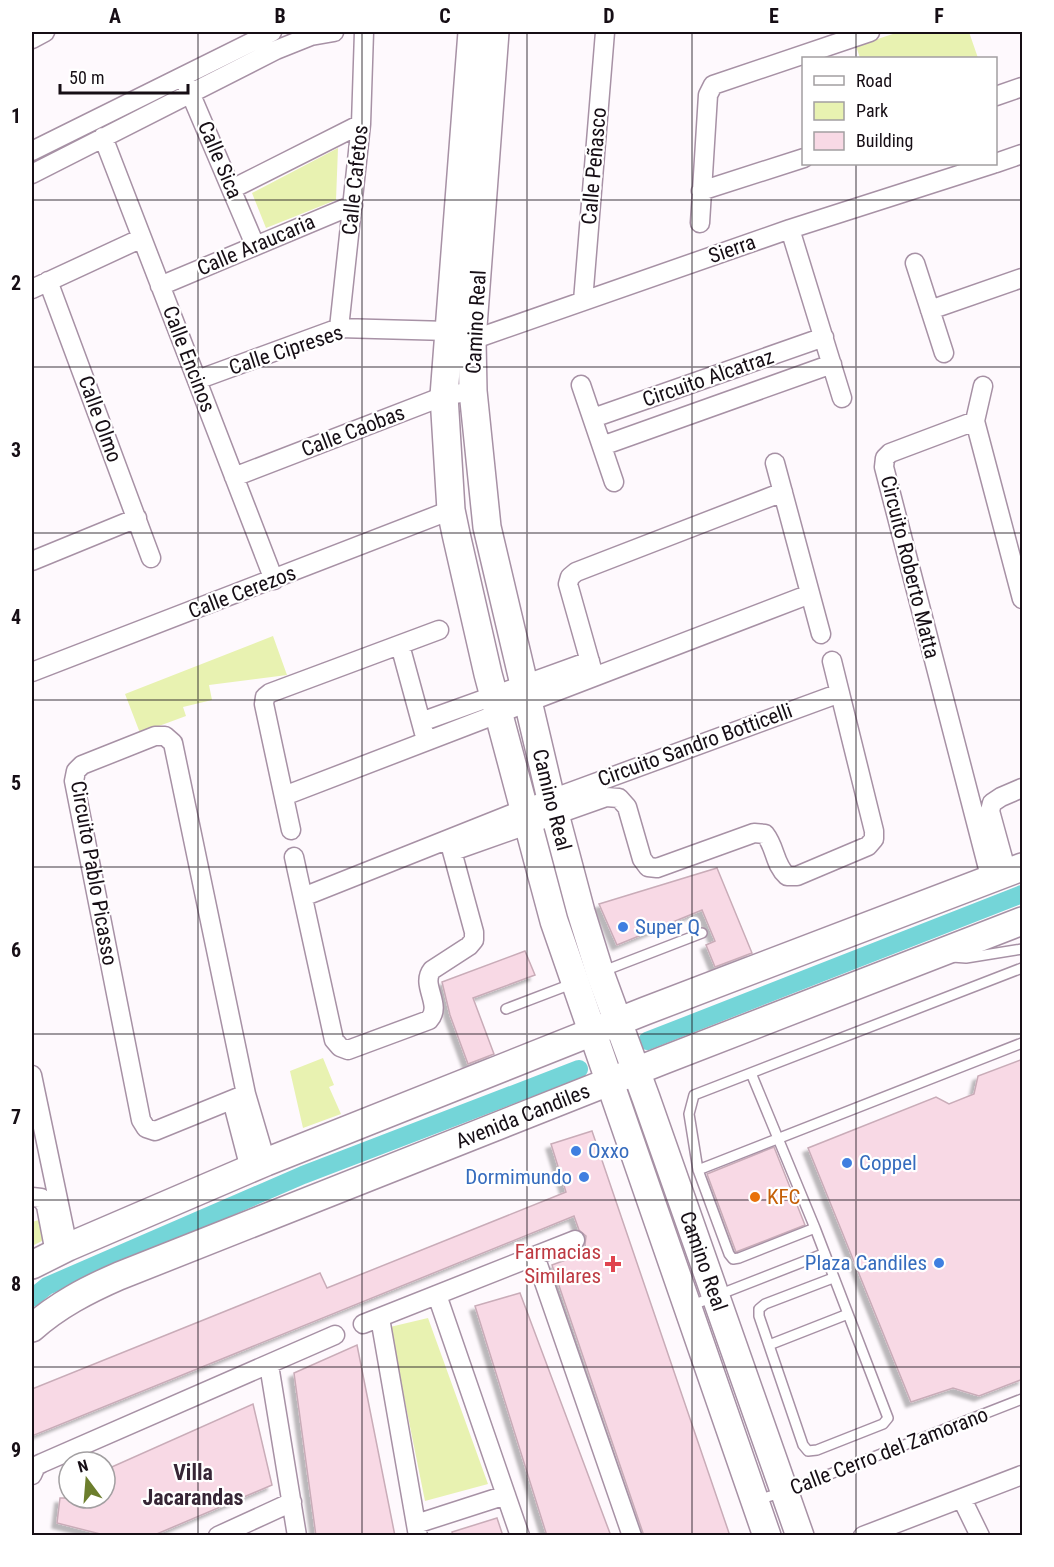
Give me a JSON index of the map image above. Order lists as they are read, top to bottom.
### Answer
{
  "streets": {
    "street": [
      "Calle Sica",
      "Calle Peñasco",
      "Calle Cafetos",
      "Calle Araucaria",
      "Sierra",
      "Camino Real",
      "Calle Cipreses",
      "Calle Encinos",
      "Circuito Alcatraz",
      "Calle Olmo",
      "Calle Caobas",
      "Circuito Roberto Matta",
      "Calle Cerezos",
      "Circuito Sandro Botticelli",
      "Circuito Pablo Picasso",
      "Avenida Candiles"
    ],
    "lane": ["Calle Cerro del Zamorano"]
  },
  "crossings": [
    ["Calle Sica", "Calle Araucaria"],
    ["Calle Peñasco", "Sierra"],
    ["Calle Cafetos", "Calle Araucaria"],
    ["Calle Cafetos", "Calle Cipreses"],
    ["Calle Araucaria", "Calle Encinos"],
    ["Sierra", "Camino Real"],
    ["Sierra", "Calle Cipreses"],
    ["Camino Real", "Calle Cipreses"],
    ["Camino Real", "Calle Caobas"],
    ["Camino Real", "Calle Cerezos"],
    ["Camino Real", "Circuito Sandro Botticelli"],
    ["Camino Real", "Avenida Candiles"],
    ["Camino Real", "Calle Cerro del Zamorano"],
    ["Calle Cipreses", "Calle Encinos"],
    ["Calle Encinos", "Calle Caobas"],
    ["Calle Encinos", "Calle Cerezos"]
  ],
  "districts": ["Villa Jacarandas"],
  "places": {
    "other": [
      "Super Q",
      "Oxxo",
      "Coppel",
      "Dormimundo",
      "KFC",
      "Plaza Candiles"
    ],
    "health": ["Farmacias Similares"]
  },
  "legend": ["Road", "Park", "Building"],
  "scale_bar": "50 m",
  "north": "top",
  "grid": {
    "columns": [
      "A",
      "B",
      "C",
      "D",
      "E",
      "F"
    ],
    "rows": [
      "1",
      "2",
      "3",
      "4",
      "5",
      "6",
      "7",
      "8",
      "9"
    ]
  }
}
